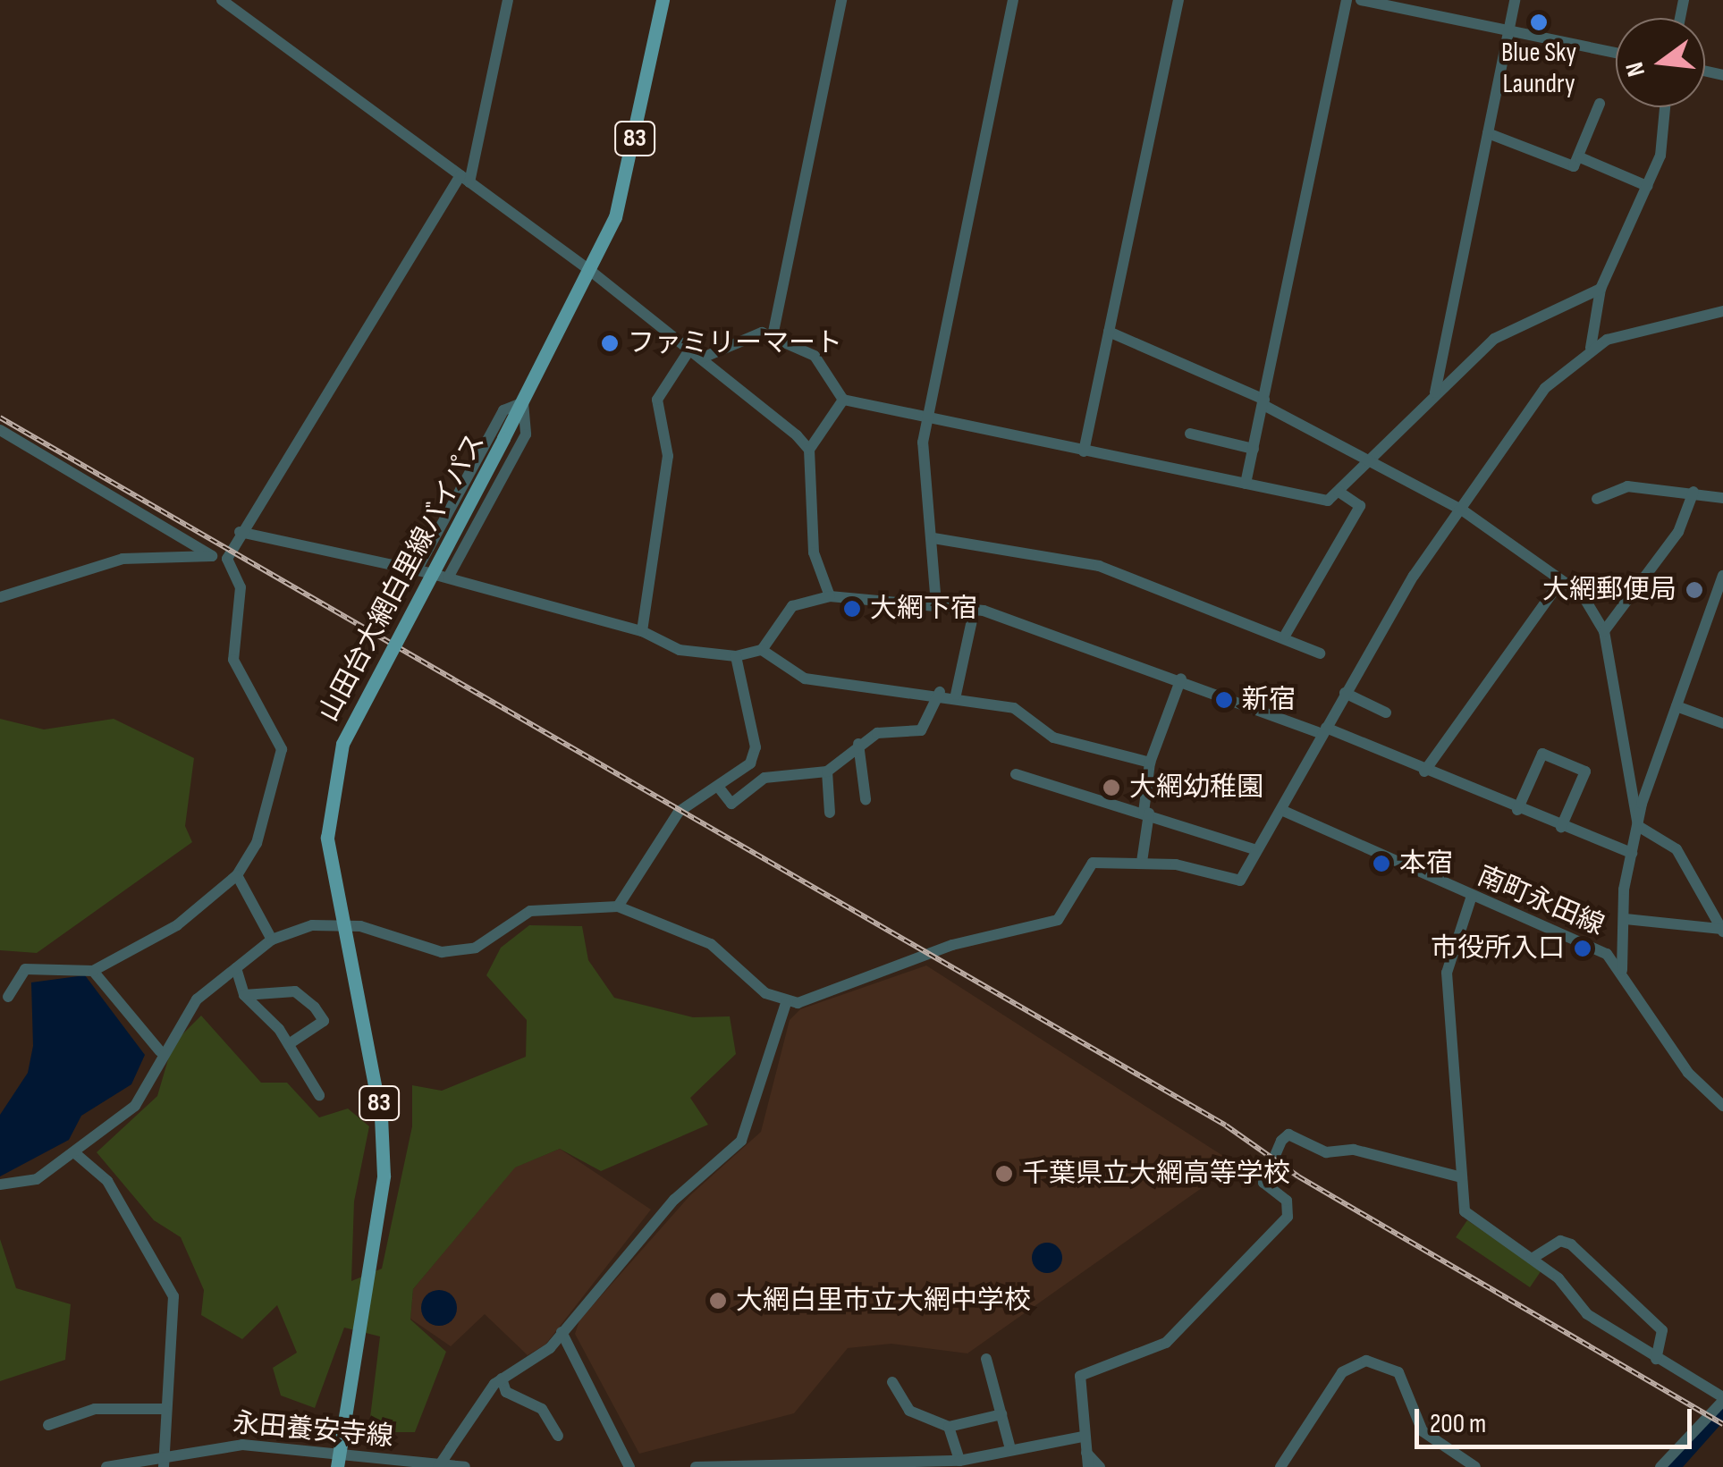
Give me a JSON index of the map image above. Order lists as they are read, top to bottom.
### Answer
{
  "streets": {
    "main road": ["83", "山田台大網白里線バイパス"],
    "street": ["南町永田線", "永田養安寺線"]
  },
  "crossings": [
    ["山田台大網白里線バイパス", "永田養安寺線"]
  ],
  "places": [
    "Blue Sky Laundry",
    "ファミリーマート",
    "大網郵便局",
    "大網下宿",
    "新宿",
    "大網幼稚園",
    "本宿",
    "市役所入口",
    "千葉県立大網高等学校",
    "大網白里市立大網中学校"
  ],
  "scale_bar": "200 m",
  "north": "left"
}
